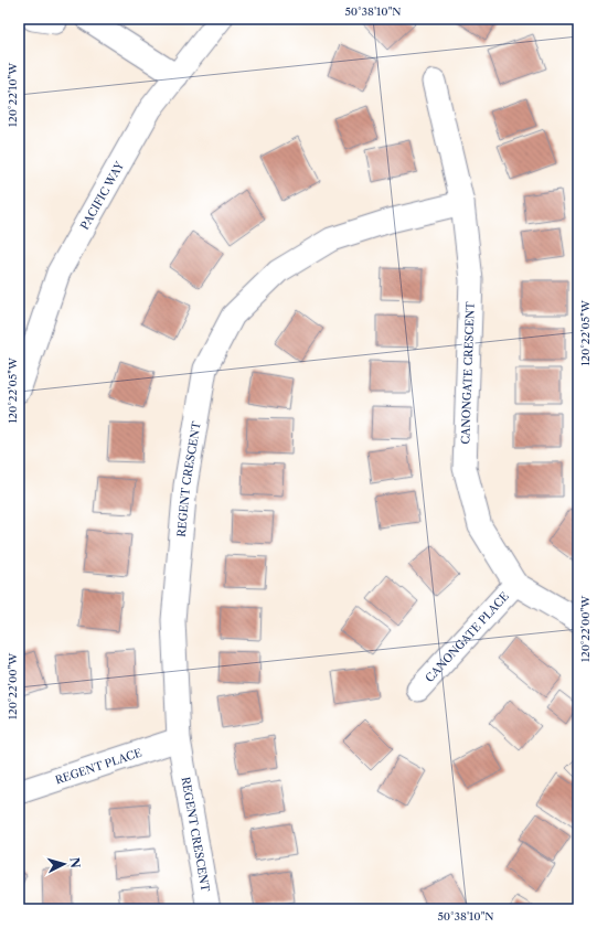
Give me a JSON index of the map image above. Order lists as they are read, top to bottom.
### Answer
{
  "streets": {
    "street": [
      "PACIFIC WAY",
      "CANONGATE CRESCENT",
      "REGENT CRESCENT",
      "CANONGATE PLACE",
      "REGENT PLACE"
    ]
  },
  "crossings": [
    ["CANONGATE CRESCENT", "REGENT CRESCENT"],
    ["CANONGATE CRESCENT", "CANONGATE PLACE"],
    ["REGENT CRESCENT", "REGENT PLACE"]
  ],
  "north": "right",
  "coordinates": [
    "50°38'10\"N",
    "120°22'10\"W",
    "120°22'05\"W",
    "120°22'00\"W"
  ]
}
